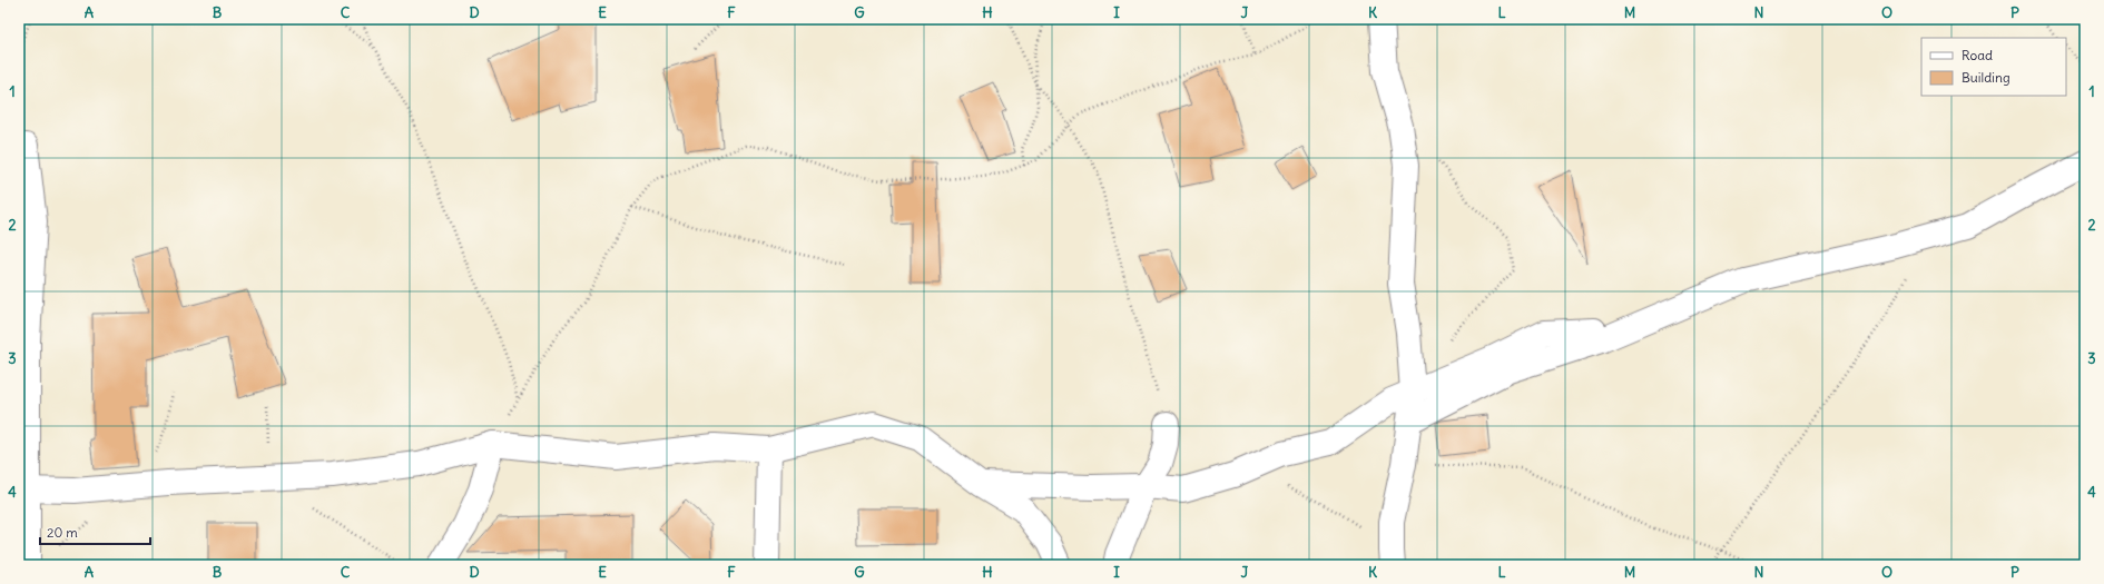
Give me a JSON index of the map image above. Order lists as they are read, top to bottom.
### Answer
{
  "legend": ["Road", "Building"],
  "scale_bar": "20 m",
  "grid": {
    "columns": [
      "A",
      "B",
      "C",
      "D",
      "E",
      "F",
      "G",
      "H",
      "I",
      "J",
      "K",
      "L",
      "M",
      "N",
      "O",
      "P"
    ],
    "rows": [
      "1",
      "2",
      "3",
      "4"
    ]
  }
}
